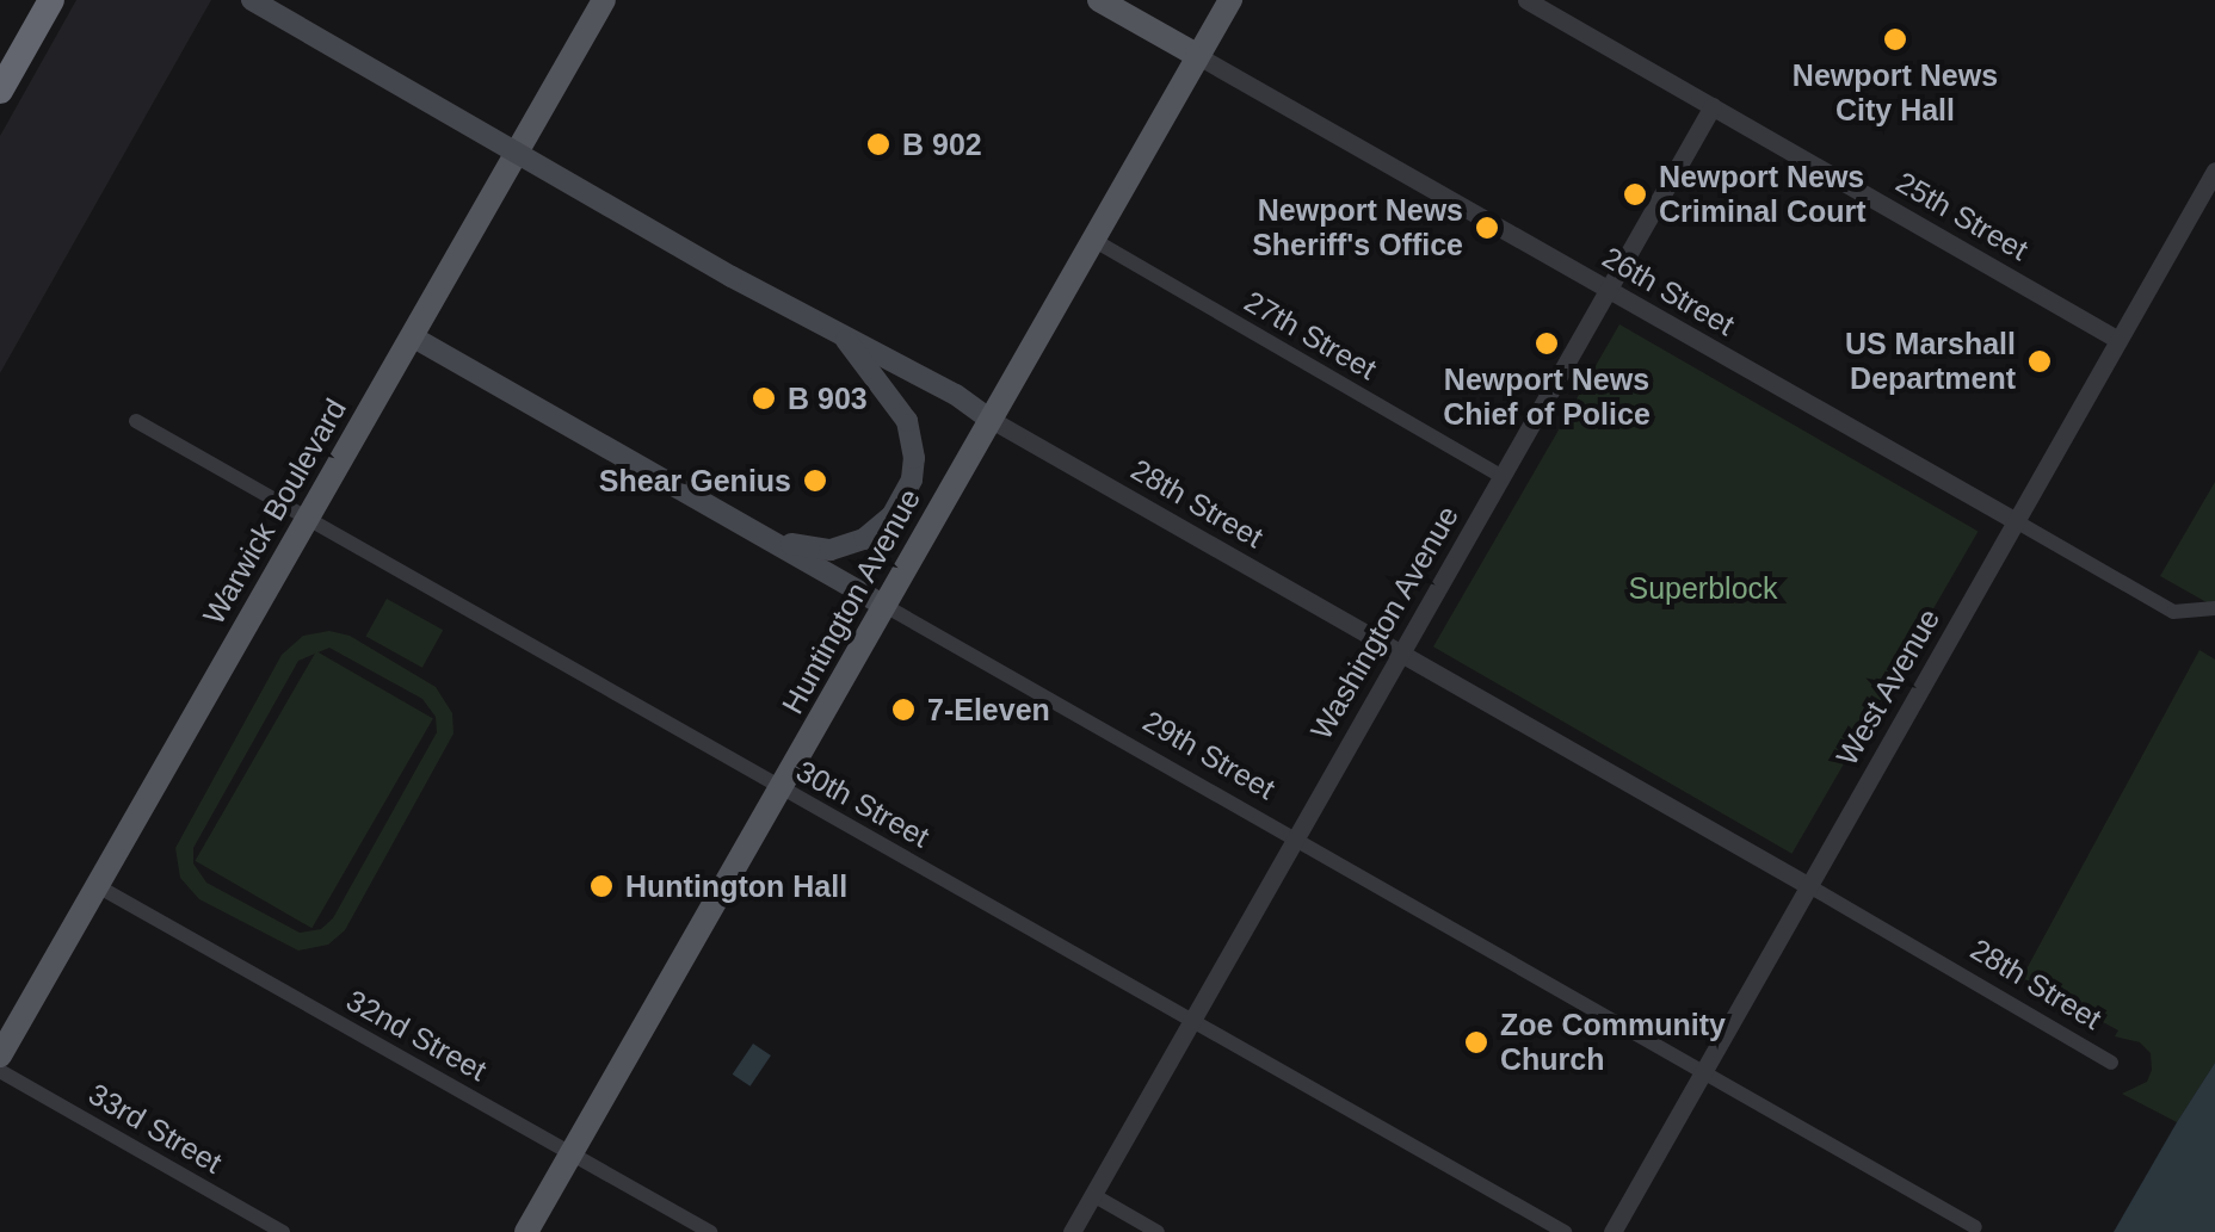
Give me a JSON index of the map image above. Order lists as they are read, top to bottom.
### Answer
{
  "streets": {
    "main road": [
      "26th Street",
      "28th Street",
      "Warwick Boulevard",
      "Huntington Avenue",
      "29th Street"
    ],
    "street": [
      "25th Street",
      "27th Street",
      "Washington Avenue",
      "West Avenue",
      "30th Street",
      "32nd Street",
      "33rd Street"
    ]
  },
  "crossings": [
    ["25th Street", "Washington Avenue"],
    ["25th Street", "West Avenue"],
    ["26th Street", "Huntington Avenue"],
    ["26th Street", "Washington Avenue"],
    ["26th Street", "West Avenue"],
    ["27th Street", "Huntington Avenue"],
    ["27th Street", "Washington Avenue"],
    ["28th Street", "Huntington Avenue"],
    ["28th Street", "Washington Avenue"],
    ["28th Street", "West Avenue"],
    ["Warwick Boulevard", "29th Street"],
    ["Warwick Boulevard", "30th Street"],
    ["Warwick Boulevard", "32nd Street"],
    ["Huntington Avenue", "29th Street"],
    ["Huntington Avenue", "30th Street"],
    ["Huntington Avenue", "32nd Street"],
    ["Washington Avenue", "29th Street"],
    ["Washington Avenue", "30th Street"],
    ["West Avenue", "29th Street"]
  ],
  "parks": ["Superblock"],
  "places": [
    "Newport News City Hall",
    "B 902",
    "Newport News Criminal Court",
    "Newport News Sheriff's Office",
    "Newport News Chief of Police",
    "US Marshall Department",
    "B 903",
    "Shear Genius",
    "7-Eleven",
    "Huntington Hall",
    "Zoe Community Church"
  ]
}
